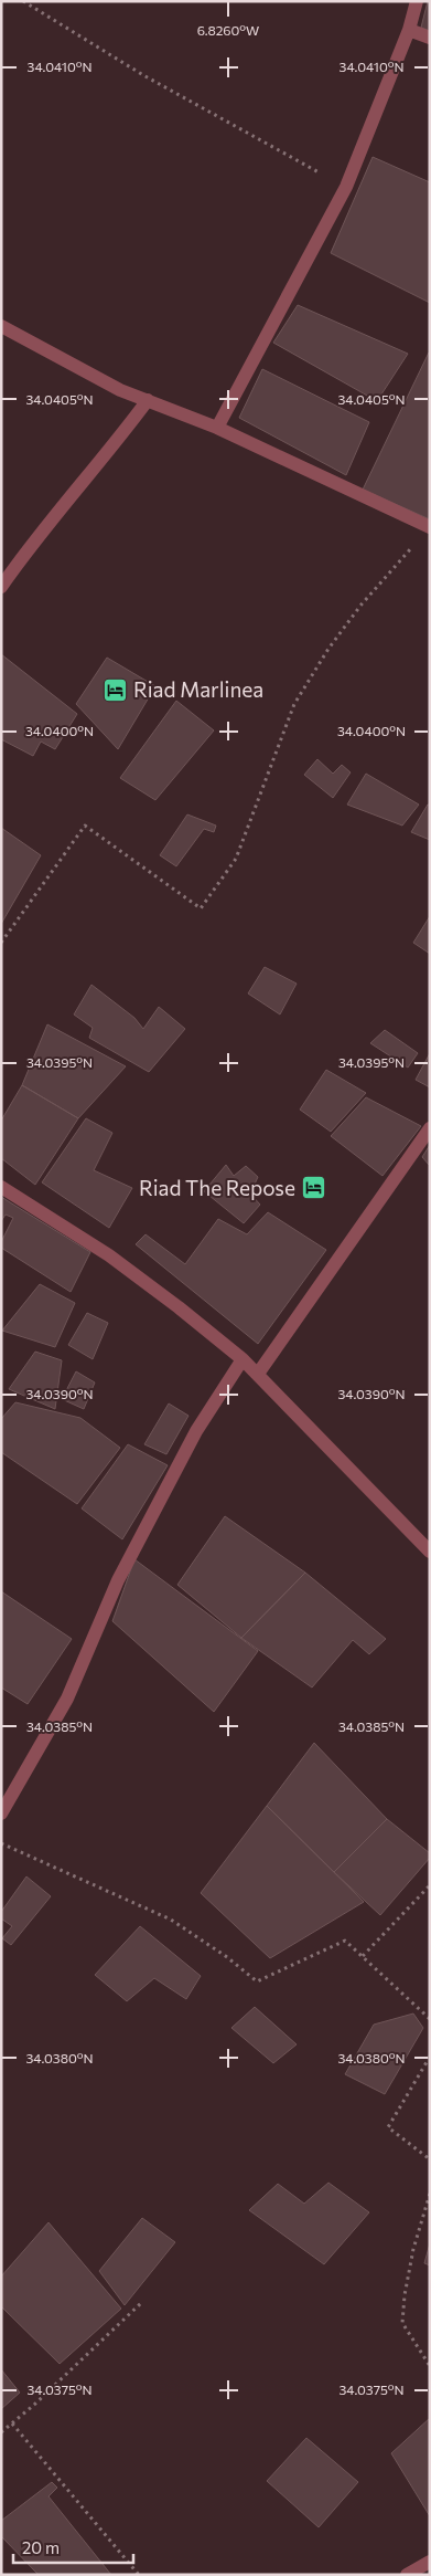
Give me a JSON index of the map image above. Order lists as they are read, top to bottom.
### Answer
{
  "places": {
    "hotel": ["Riad Marlinea", "Riad The Repose"]
  },
  "scale_bar": "20 m",
  "coordinates": [
    "6.8260°W",
    "34.0410°N",
    "34.0405°N",
    "34.0400°N",
    "34.0395°N",
    "34.0390°N",
    "34.0385°N",
    "34.0380°N",
    "34.0375°N"
  ]
}
